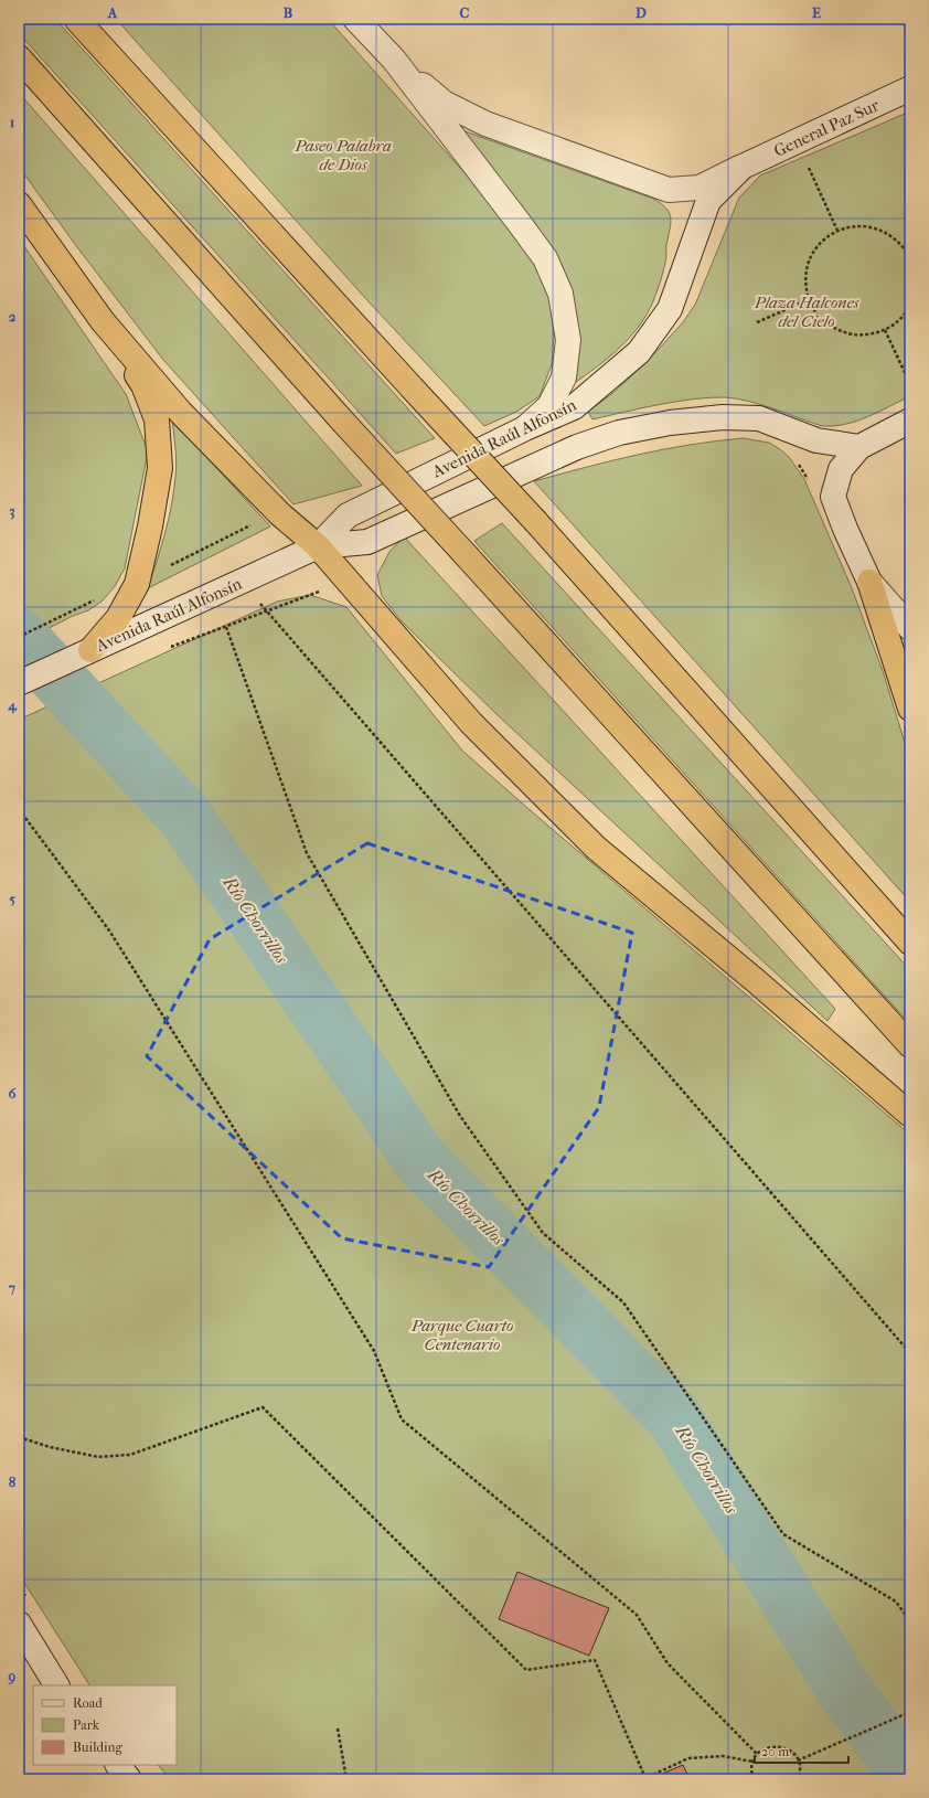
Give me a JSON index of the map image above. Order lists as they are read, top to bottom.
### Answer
{
  "streets": {
    "main road": ["General Paz Sur", "Avenida Raúl Alfonsín"]
  },
  "crossings": [
    ["General Paz Sur", "Avenida Raúl Alfonsín"]
  ],
  "water": ["Río Chorrillos"],
  "parks": ["Paseo Palabra de Dios", "Plaza Halcones del Cielo", "Parque Cuarto Centenario"],
  "legend": ["Road", "Park", "Building"],
  "scale_bar": "20 m",
  "grid": {
    "columns": [
      "A",
      "B",
      "C",
      "D",
      "E"
    ],
    "rows": [
      "1",
      "2",
      "3",
      "4",
      "5",
      "6",
      "7",
      "8",
      "9"
    ]
  }
}
